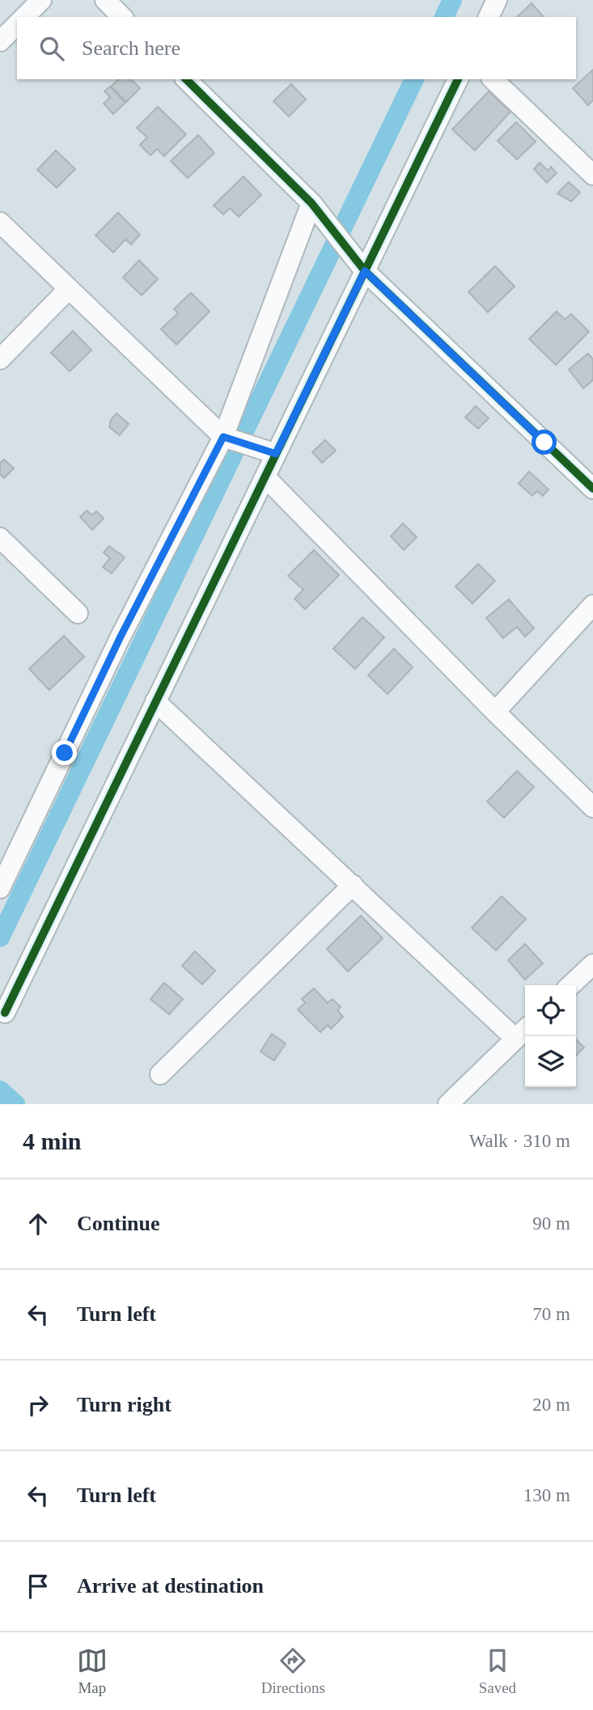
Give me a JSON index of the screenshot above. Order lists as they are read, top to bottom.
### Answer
{
  "page": {
    "search": "Search here",
    "heading": ["4 min", "Walk · 310 m"],
    "list": [
      ["Continue", "90 m"],
      ["Turn left", "70 m"],
      ["Turn right", "20 m"],
      ["Turn left", "130 m"],
      "Arrive at destination"
    ],
    "nav": ["Map", "Directions", "Saved"]
  }
}
